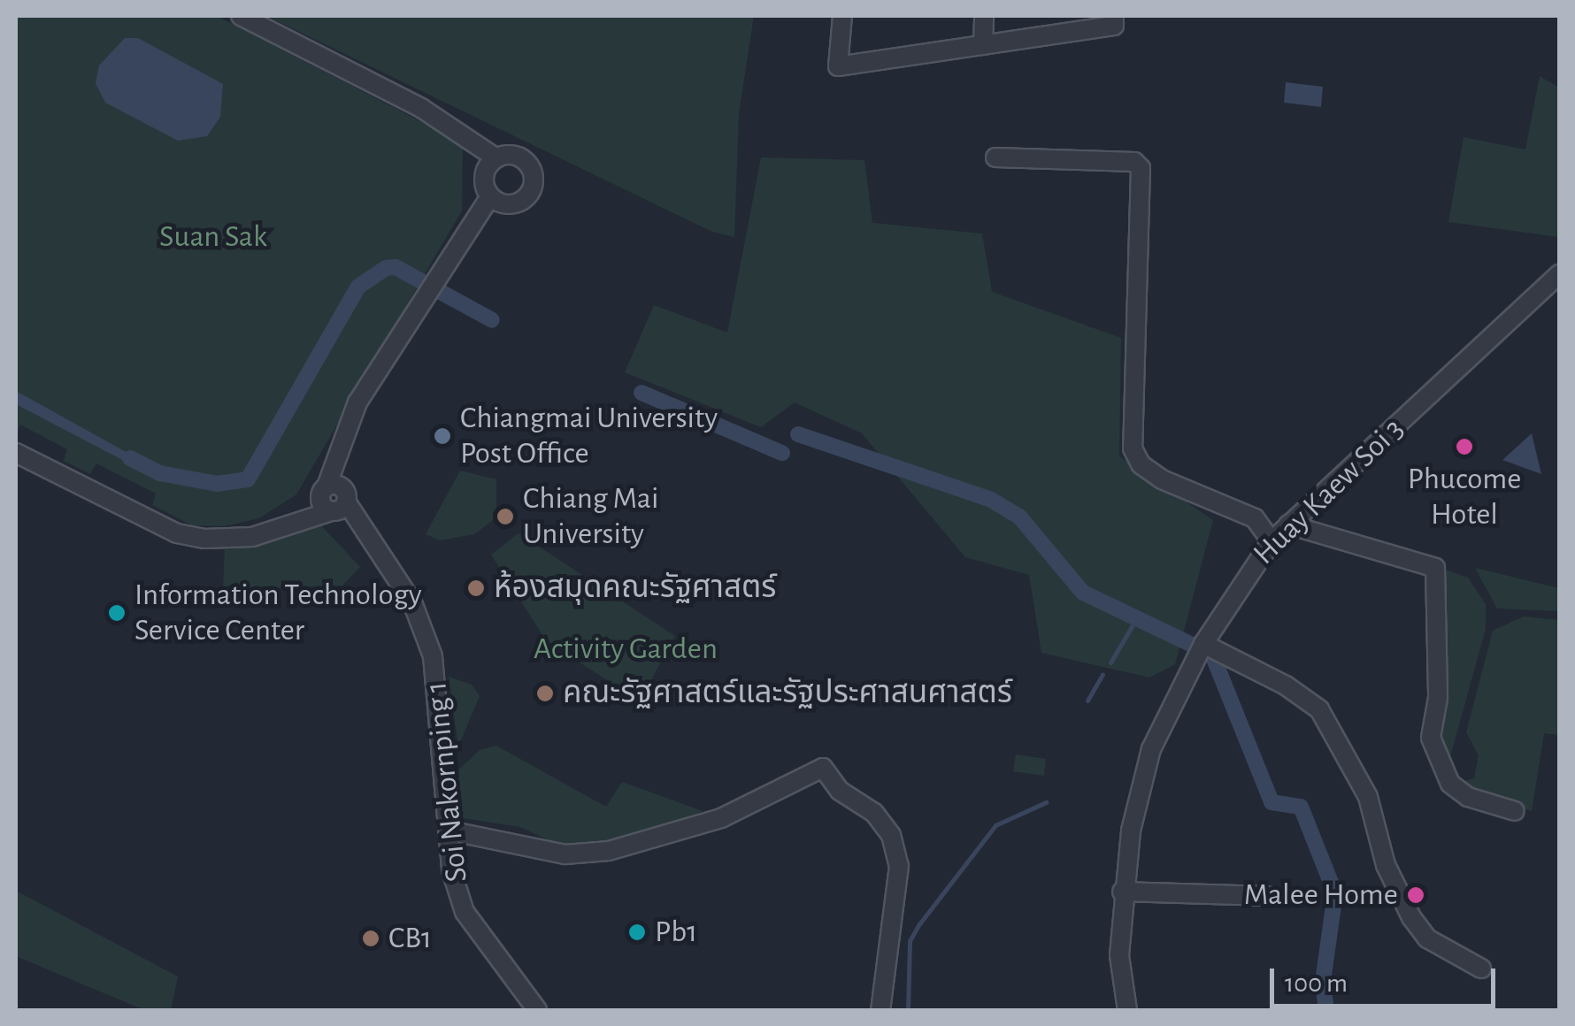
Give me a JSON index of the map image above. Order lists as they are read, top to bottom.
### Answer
{
  "streets": {
    "street": ["Huay Kaew Soi 3", "Soi Nakornping 1"]
  },
  "parks": ["Suan Sak", "Activity Garden"],
  "places": [
    "Chiangmai University Post Office",
    "Phucome Hotel",
    "Chiang Mai University",
    "ห้องสมุดคณะรัฐศาสตร์",
    "Information Technology Service Center",
    "คณะรัฐศาสตร์และรัฐประศาสนศาสตร์",
    "Malee Home",
    "Pb1",
    "CB1"
  ],
  "scale_bar": "100 m"
}
